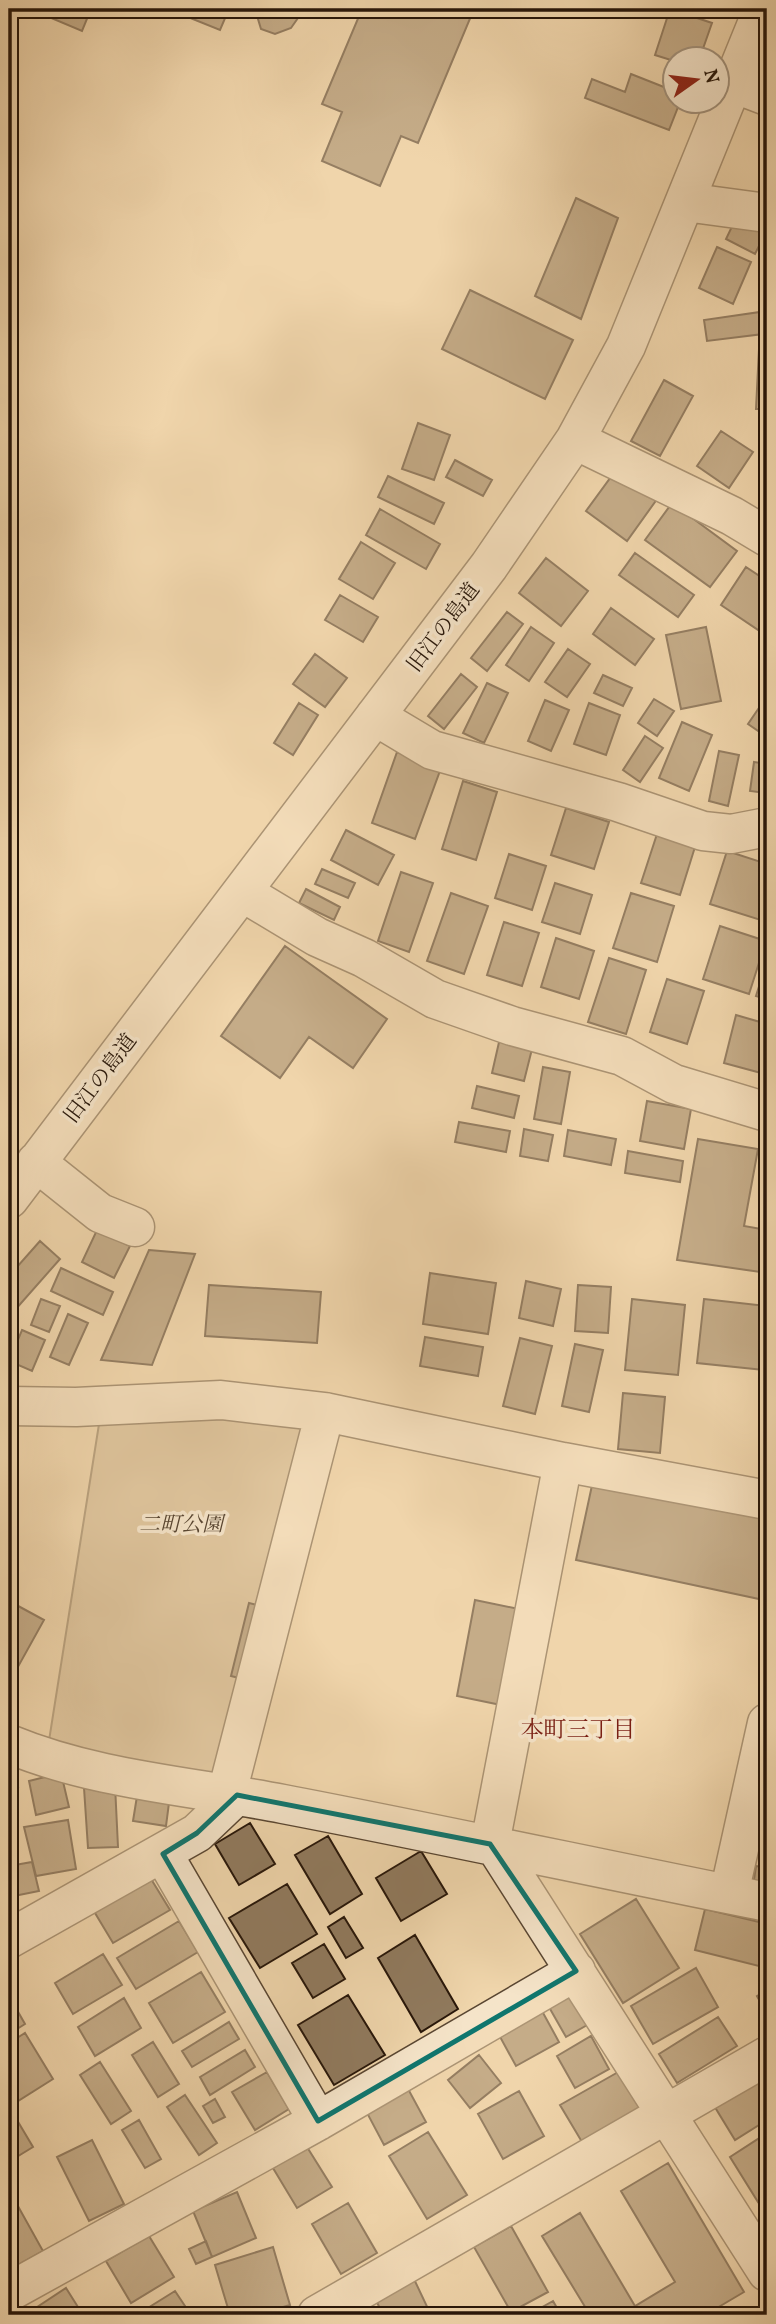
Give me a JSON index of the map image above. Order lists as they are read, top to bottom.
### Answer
{
  "streets": {
    "street": ["旧江の島道"]
  },
  "districts": ["本町三丁目"],
  "parks": ["二町公園"],
  "north": "right"
}
